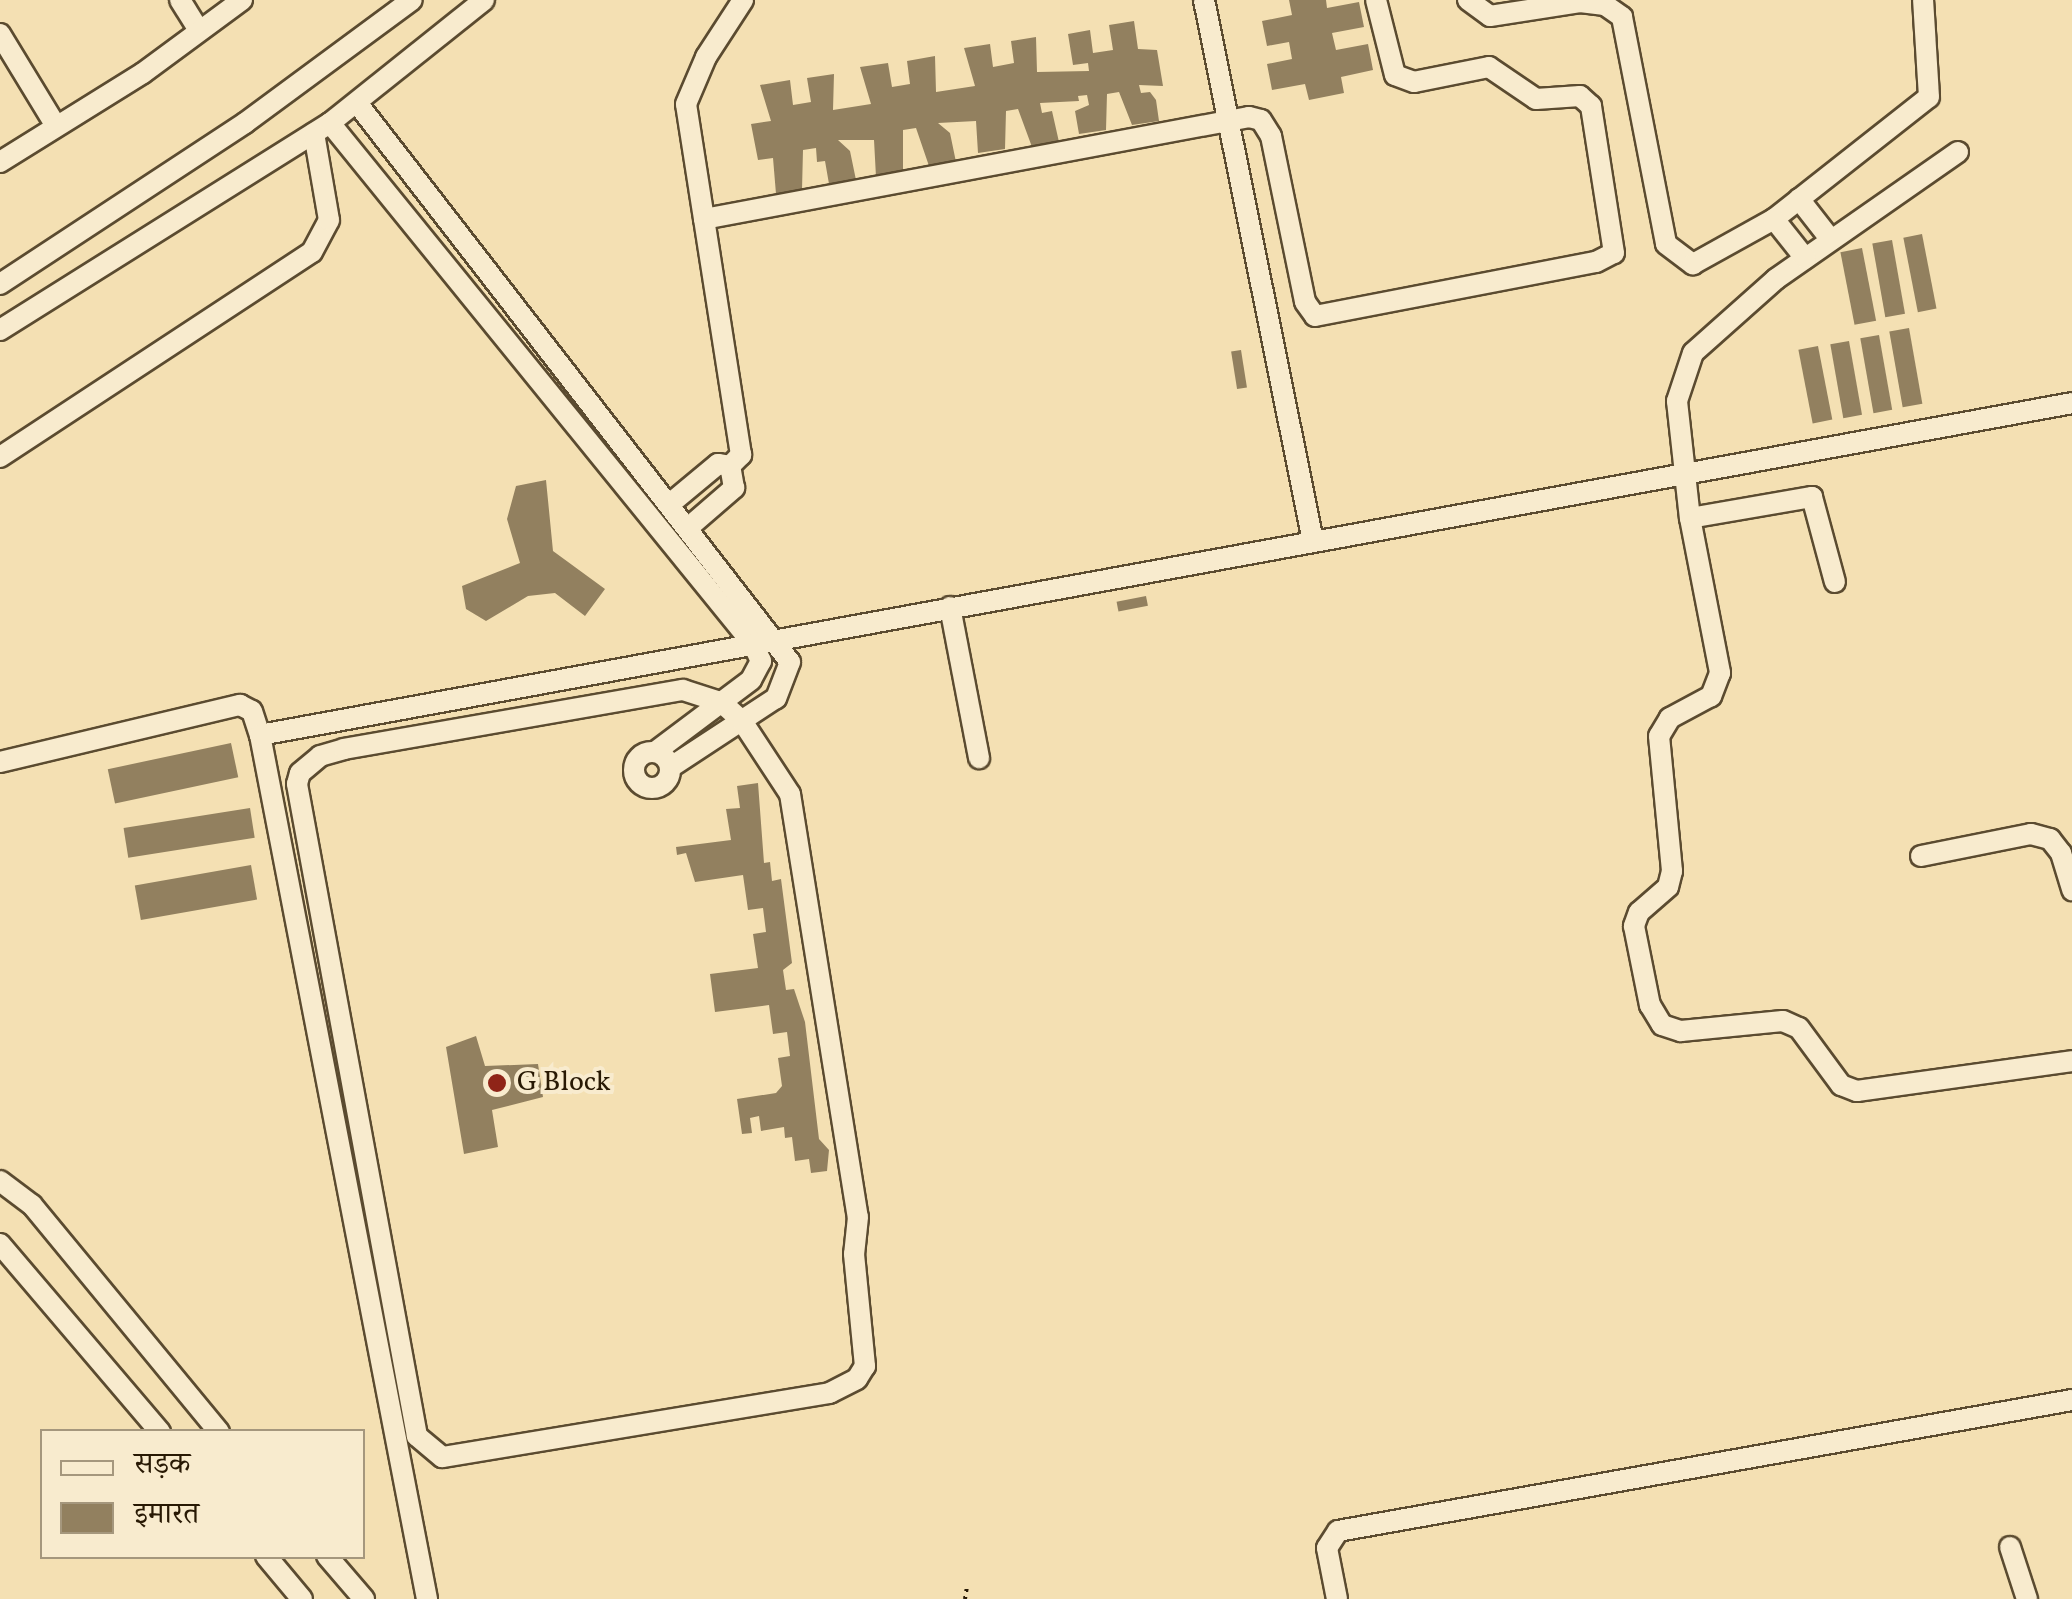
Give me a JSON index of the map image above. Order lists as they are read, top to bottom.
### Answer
{
  "places": ["G Block"],
  "legend": ["सड़क", "इमारत"]
}
